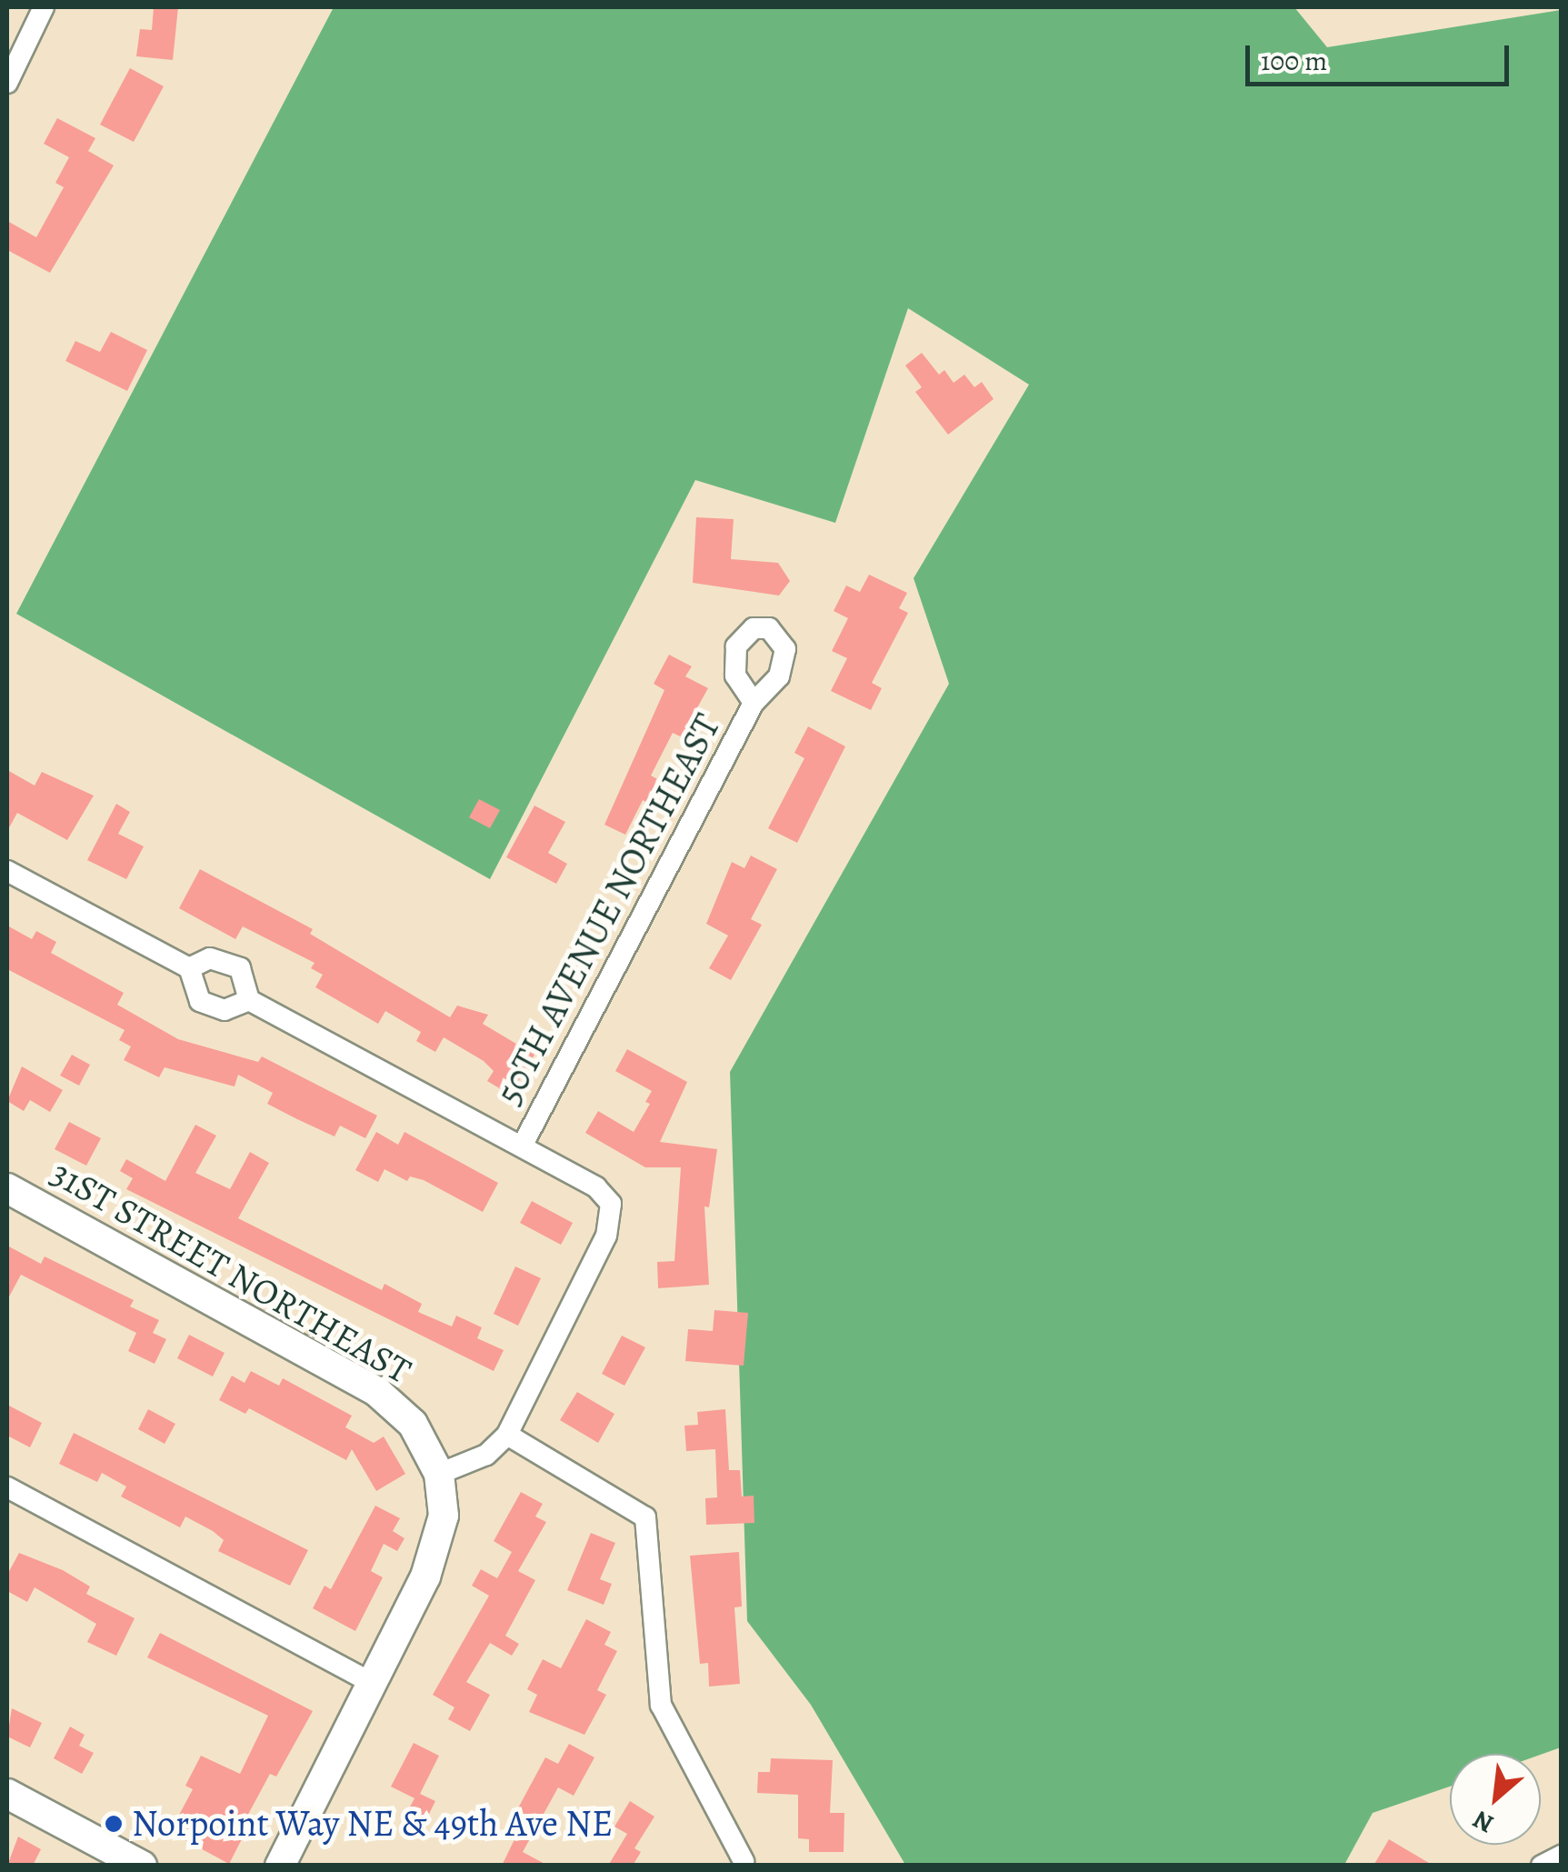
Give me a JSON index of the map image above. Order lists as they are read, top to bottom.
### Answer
{
  "streets": {
    "street": ["50TH AVENUE NORTHEAST", "31ST STREET NORTHEAST"]
  },
  "places": ["Norpoint Way NE & 49th Ave NE"],
  "scale_bar": "100 m",
  "north": "bottom left"
}
